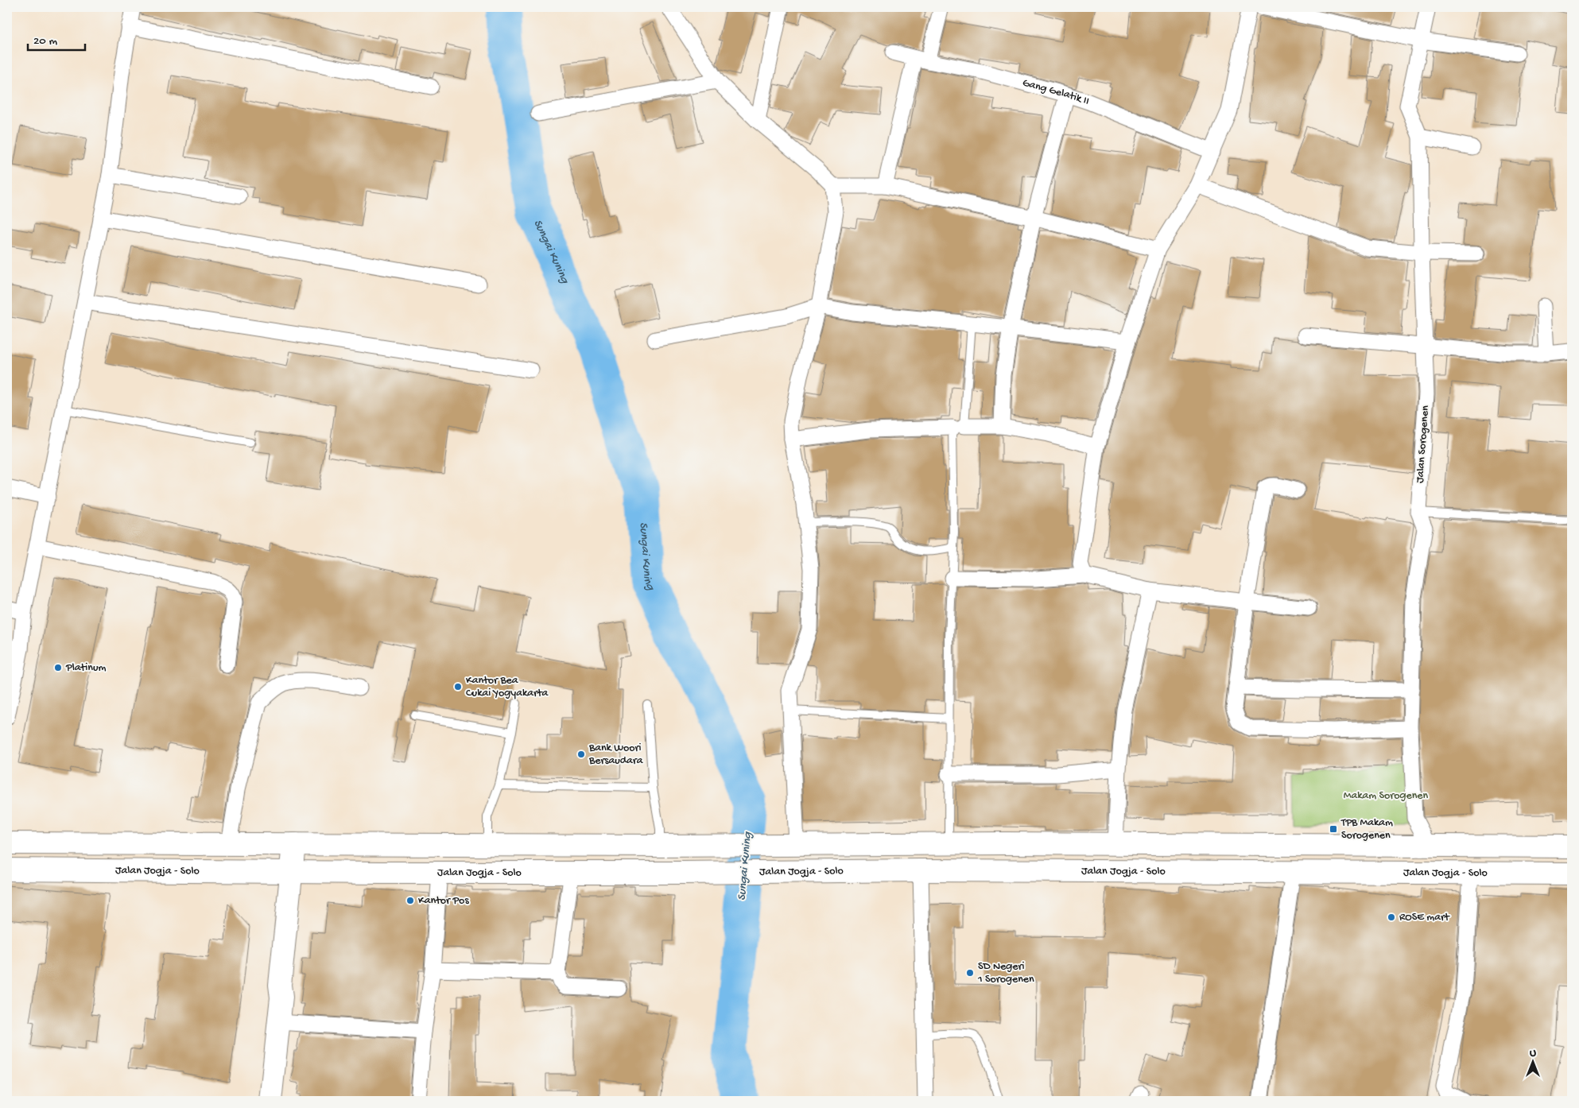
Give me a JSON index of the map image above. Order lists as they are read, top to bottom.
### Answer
{
  "streets": {
    "main road": ["Jalan Jogja - Solo"],
    "street": ["Gang Gelatik II", "Jalan Sorogenen"]
  },
  "water": ["Sungai Kuning"],
  "parks": ["Makam Sorogenen"],
  "places": {
    "other": [
      "Platinum",
      "Kantor Bea Cukai Yogyakarta",
      "Bank Woori Bersaudara",
      "Kantor Pos",
      "ROSE mart",
      "SD Negeri 1 Sorogenen"
    ],
    "transit": ["TPB Makam Sorogenen"]
  },
  "scale_bar": "20 m",
  "north": "top"
}
